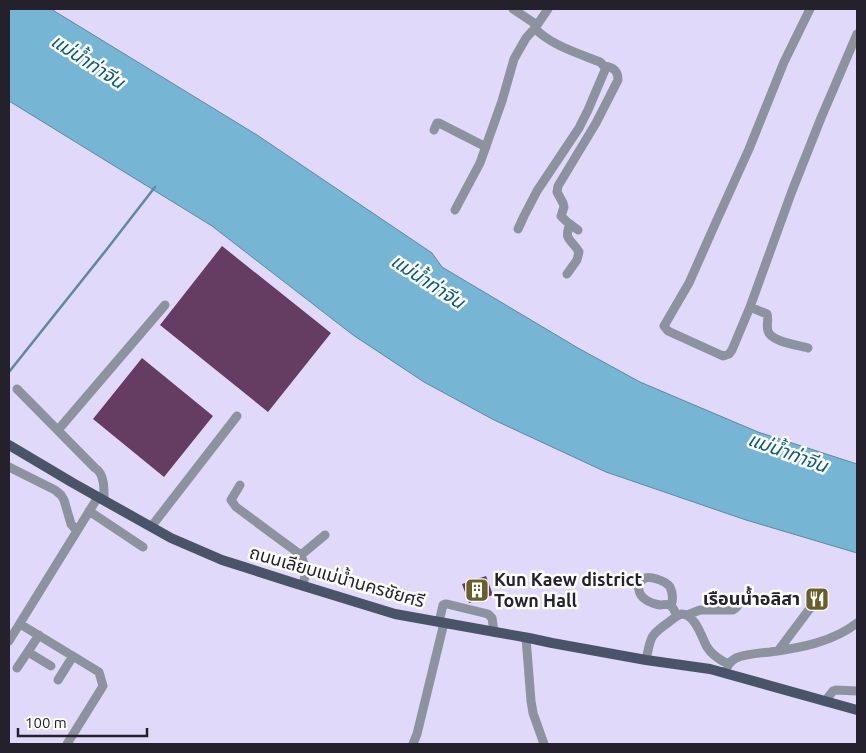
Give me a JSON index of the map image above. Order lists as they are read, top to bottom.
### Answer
{
  "streets": {
    "main road": ["ถนนเลียบแม่น้ำนครชัยศรี"]
  },
  "water": ["แม่น้ำท่าจีน"],
  "places": {
    "building": ["Kun Kaew district Town Hall"],
    "restaurant": ["เรือนน้ำอลิสา"]
  },
  "scale_bar": "100 m"
}
